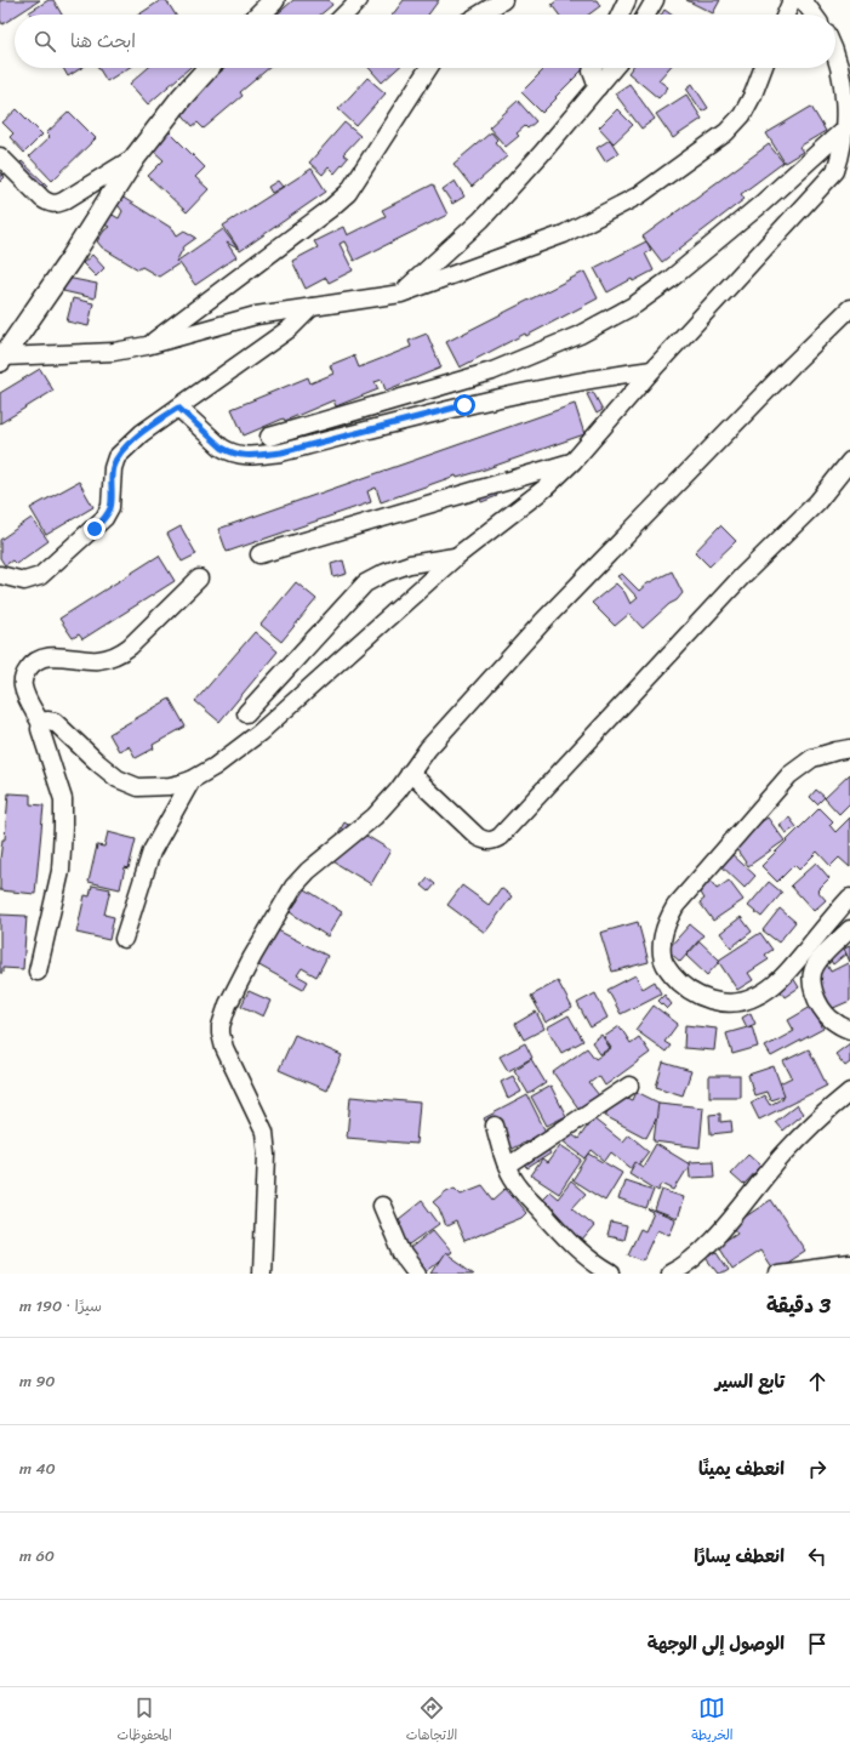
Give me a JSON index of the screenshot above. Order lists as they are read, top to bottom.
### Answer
{
  "page": {
    "search": "ابحث هنا",
    "heading": ["3 دقيقة", "سيرًا · 190 m"],
    "list": [
      ["تابع السير", "90 m"],
      ["انعطف يمينًا", "40 m"],
      ["انعطف يسارًا", "60 m"],
      "الوصول إلى الوجهة"
    ],
    "nav": ["الخريطة", "الاتجاهات", "المحفوظات"]
  }
}
